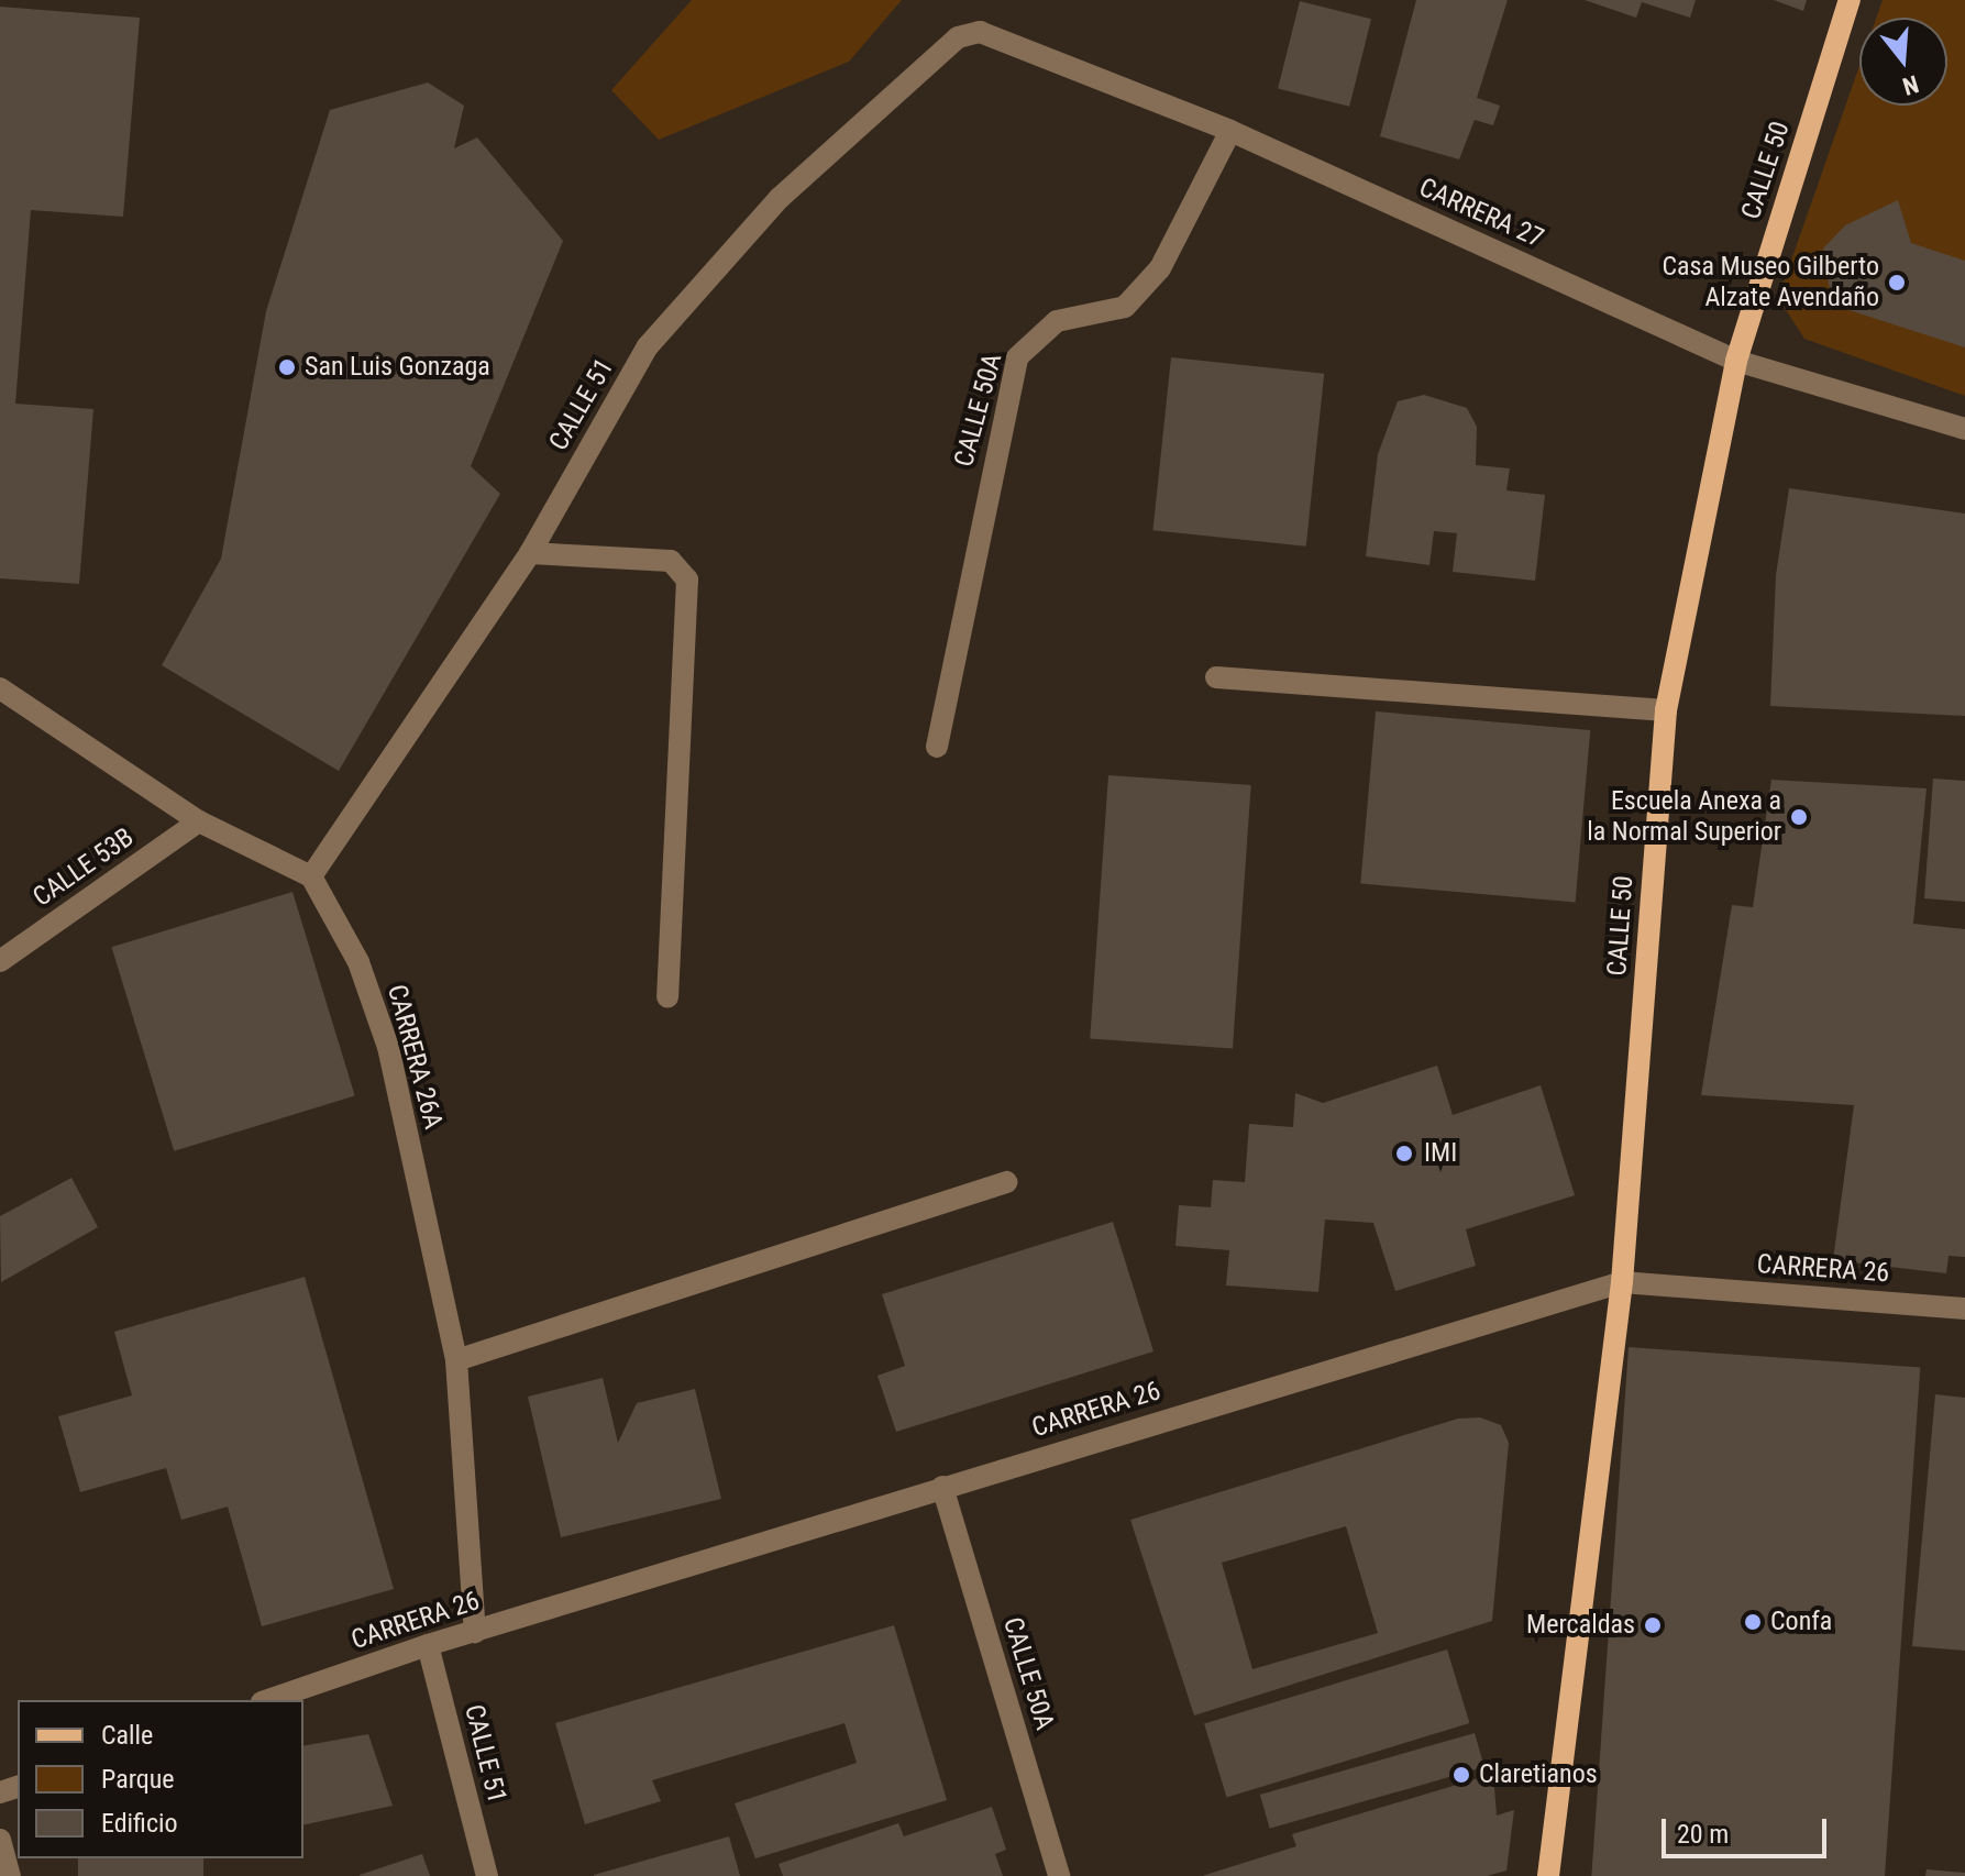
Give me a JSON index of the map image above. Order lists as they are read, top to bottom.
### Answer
{
  "streets": {
    "main road": ["CALLE 50"],
    "street": [
      "CARRERA 27",
      "CALLE 51",
      "CALLE 50A",
      "CALLE 53B",
      "CARRERA 26A",
      "CARRERA 26"
    ]
  },
  "crossings": [
    ["CALLE 50", "CARRERA 27"],
    ["CALLE 50", "CARRERA 26"],
    ["CARRERA 27", "CALLE 51"],
    ["CARRERA 27", "CALLE 50A"],
    ["CALLE 51", "CARRERA 26A"],
    ["CALLE 51", "CARRERA 26"],
    ["CALLE 50A", "CARRERA 26"],
    ["CARRERA 26A", "CARRERA 26"]
  ],
  "places": [
    "Casa Museo Gilberto Alzate Avendaño",
    "San Luis Gonzaga",
    "Escuela Anexa a la Normal Superior",
    "IMI",
    "Confa",
    "Mercaldas",
    "Claretianos"
  ],
  "legend": ["Calle", "Parque", "Edificio"],
  "scale_bar": "20 m",
  "north": "bottom"
}
